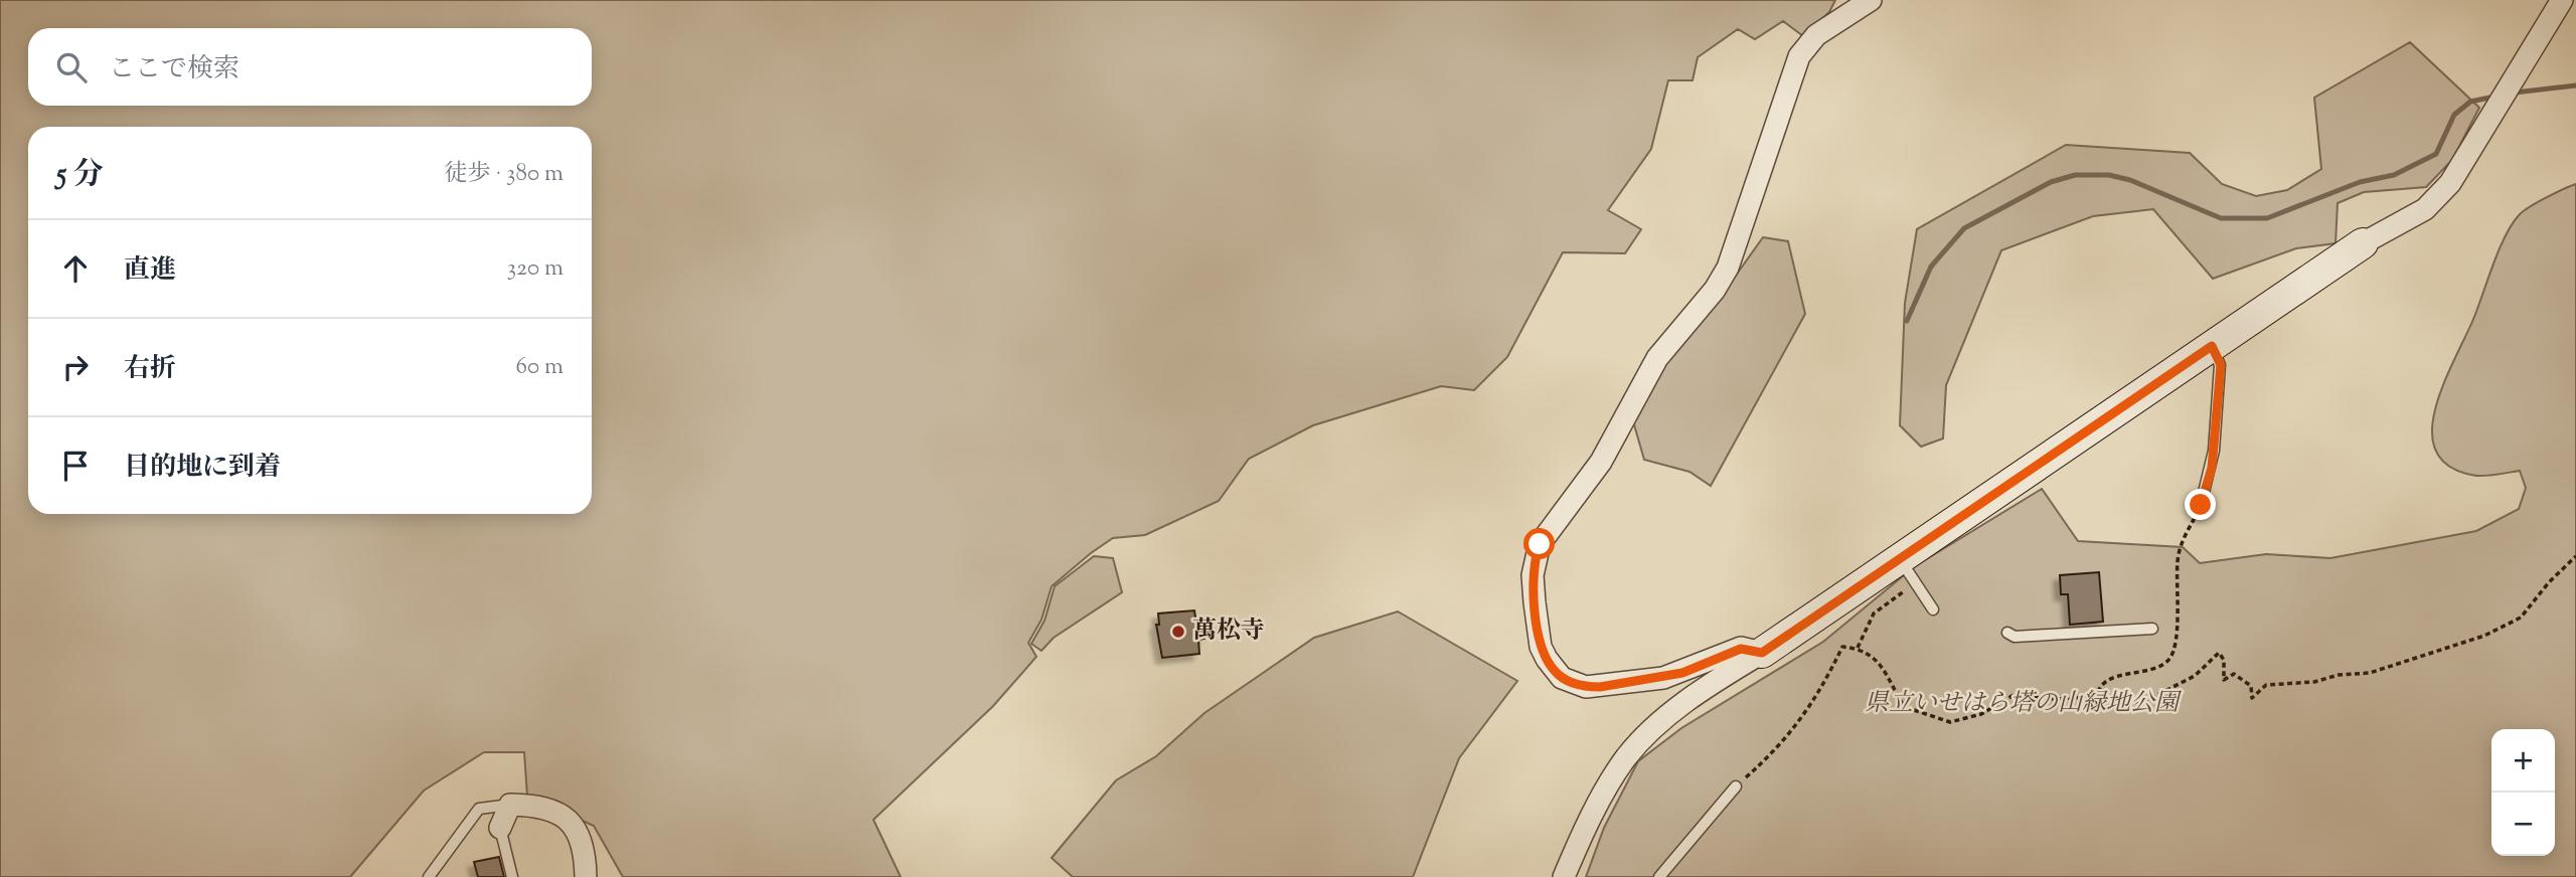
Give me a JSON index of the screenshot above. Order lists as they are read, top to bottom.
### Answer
{
  "parks": ["県立いせはら塔の山緑地公園"],
  "places": ["萬松寺"],
  "page": {
    "search": "ここで検索",
    "heading": ["5 分", "徒歩 · 380 m"],
    "list": [
      ["直進", "320 m"],
      ["右折", "60 m"],
      "目的地に到着"
    ],
    "map_buttons": ["+", "−"]
  }
}
